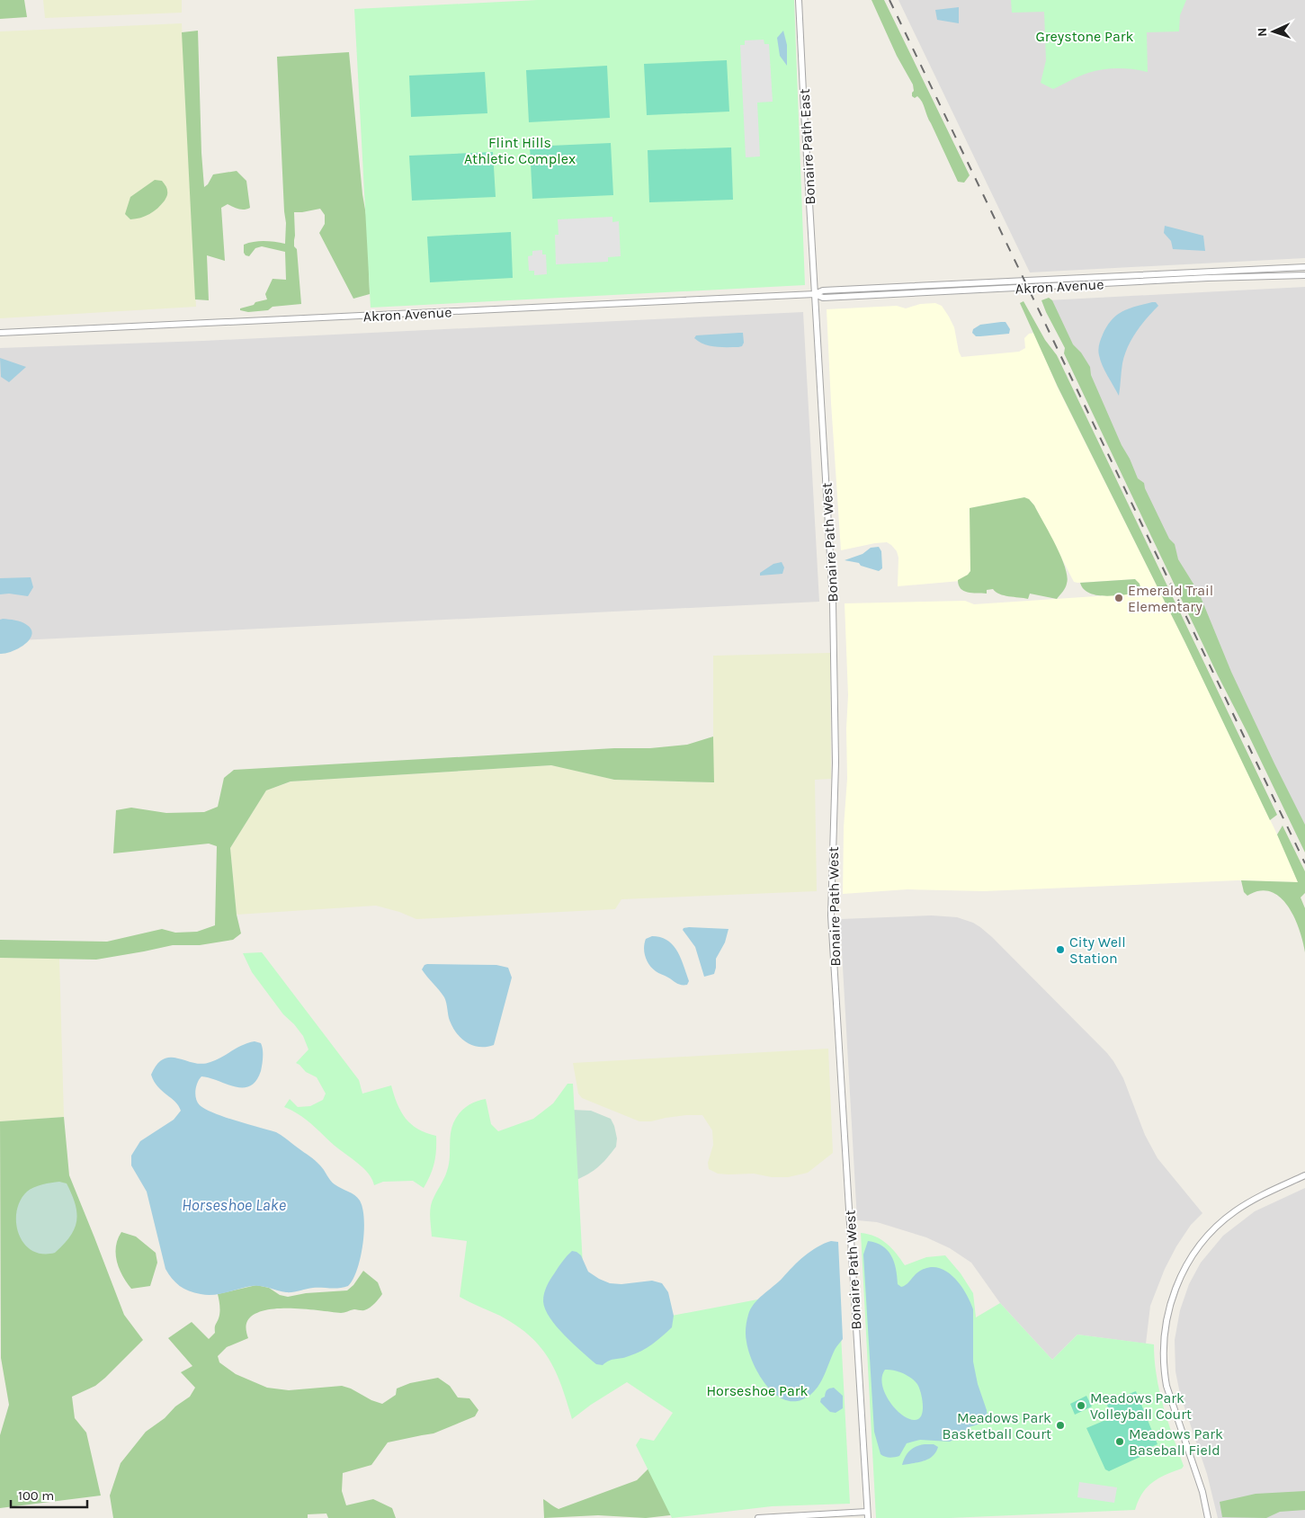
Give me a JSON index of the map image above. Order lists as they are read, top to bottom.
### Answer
{
  "streets": {
    "street": ["Bonaire Path East", "Akron Avenue", "Bonaire Path West"]
  },
  "crossings": [
    ["Bonaire Path East", "Akron Avenue"],
    ["Bonaire Path East", "Bonaire Path West"],
    ["Akron Avenue", "Bonaire Path West"]
  ],
  "water": ["Horseshoe Lake"],
  "parks": ["Greystone Park", "Flint Hills Athletic Complex", "Horseshoe Park"],
  "places": [
    "Emerald Trail Elementary",
    "City Well Station",
    "Meadows Park Volleyball Court",
    "Meadows Park Basketball Court",
    "Meadows Park Baseball Field"
  ],
  "scale_bar": "100 m",
  "north": "left"
}
